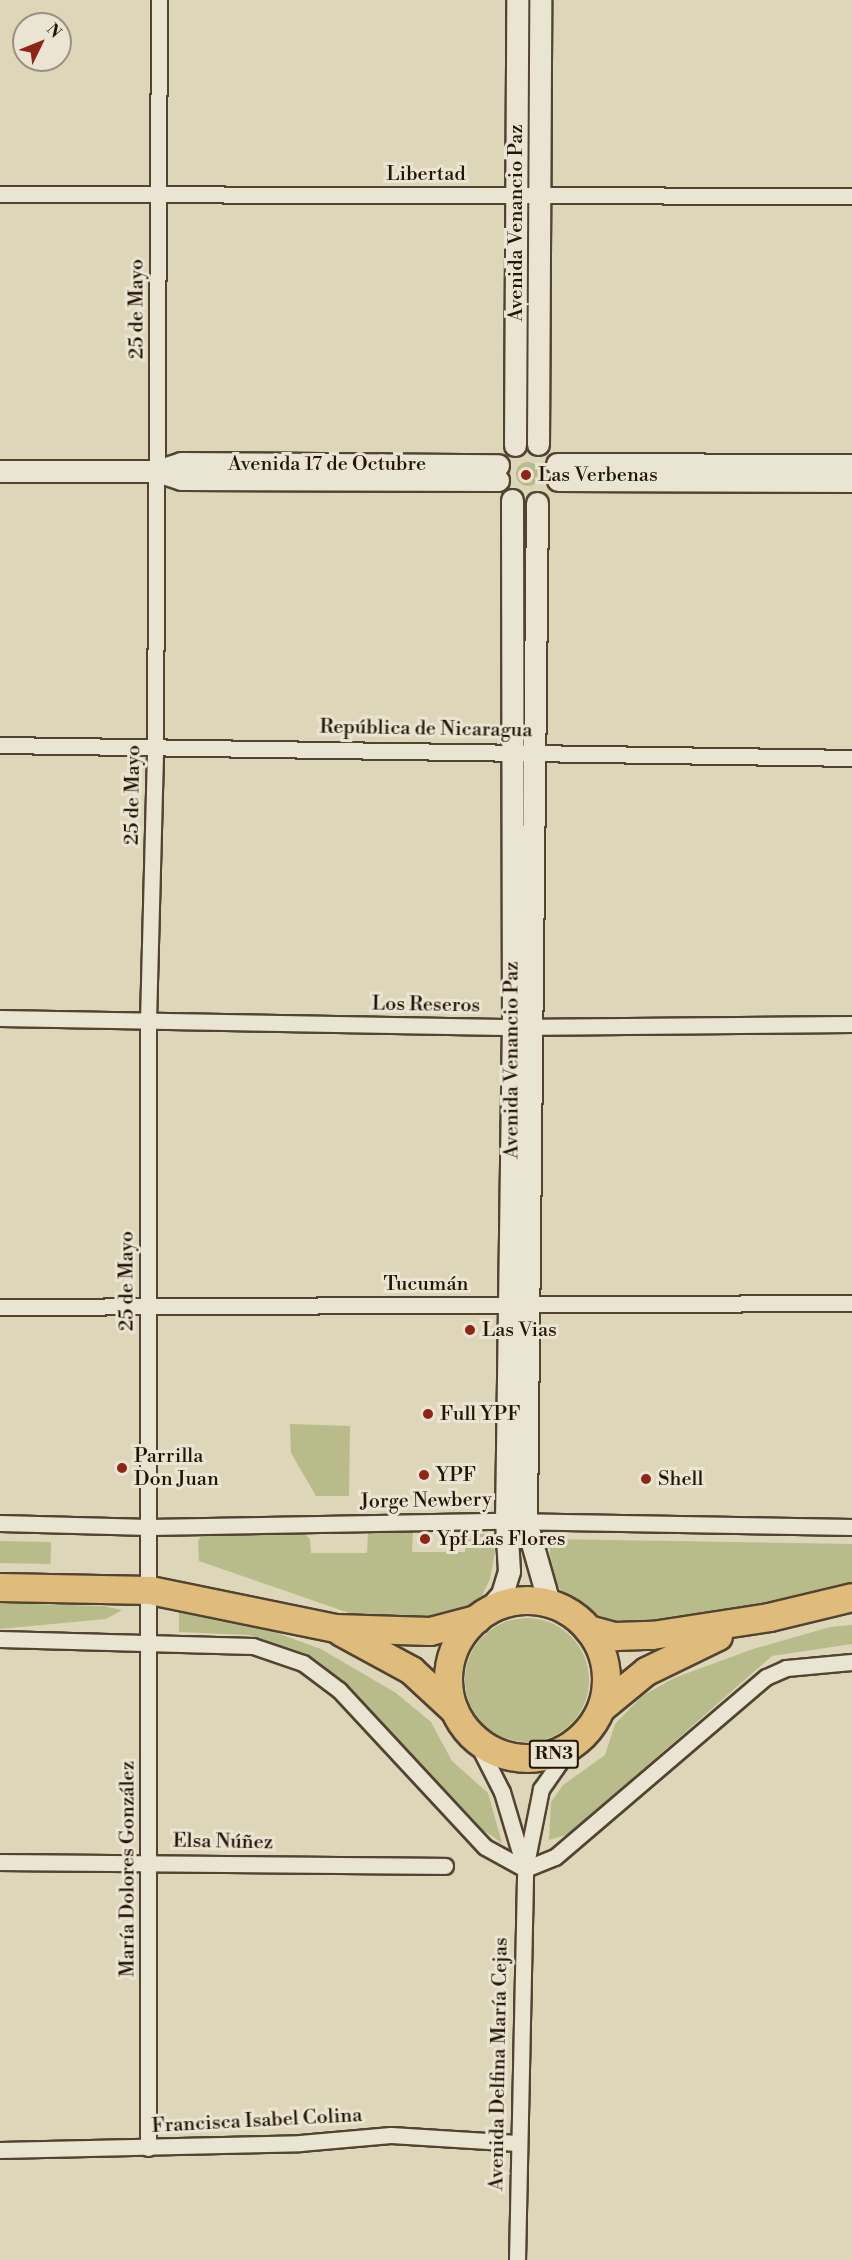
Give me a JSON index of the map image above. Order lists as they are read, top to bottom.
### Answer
{
  "streets": {
    "highway": ["RN3"],
    "main road": ["Avenida Venancio Paz", "Avenida 17 de Octubre"],
    "street": [
      "Libertad",
      "25 de Mayo",
      "República de Nicaragua",
      "Los Reseros",
      "Tucumán",
      "Jorge Newbery",
      "Elsa Núñez",
      "María Dolores González",
      "Avenida Delfina María Cejas",
      "Francisca Isabel Colina"
    ]
  },
  "crossings": [
    ["Libertad", "Avenida Venancio Paz"],
    ["Libertad", "25 de Mayo"],
    ["Avenida Venancio Paz", "Avenida 17 de Octubre"],
    ["Avenida Venancio Paz", "República de Nicaragua"],
    ["Avenida Venancio Paz", "Los Reseros"],
    ["Avenida Venancio Paz", "Tucumán"],
    ["Avenida Venancio Paz", "Jorge Newbery"],
    ["Avenida Venancio Paz", "RN3"],
    ["Avenida Venancio Paz", "Avenida Delfina María Cejas"],
    ["25 de Mayo", "Avenida 17 de Octubre"],
    ["25 de Mayo", "República de Nicaragua"],
    ["25 de Mayo", "Los Reseros"],
    ["25 de Mayo", "Tucumán"],
    ["25 de Mayo", "Jorge Newbery"],
    ["25 de Mayo", "RN3"],
    ["25 de Mayo", "María Dolores González"],
    ["RN3", "María Dolores González"],
    ["RN3", "Avenida Delfina María Cejas"],
    ["Elsa Núñez", "María Dolores González"],
    ["María Dolores González", "Francisca Isabel Colina"],
    ["Avenida Delfina María Cejas", "Francisca Isabel Colina"]
  ],
  "places": [
    "Las Verbenas",
    "Las Vias",
    "Full YPF",
    "Parrilla Don Juan",
    "YPF",
    "Shell",
    "Ypf Las Flores"
  ],
  "north": "top right"
}
